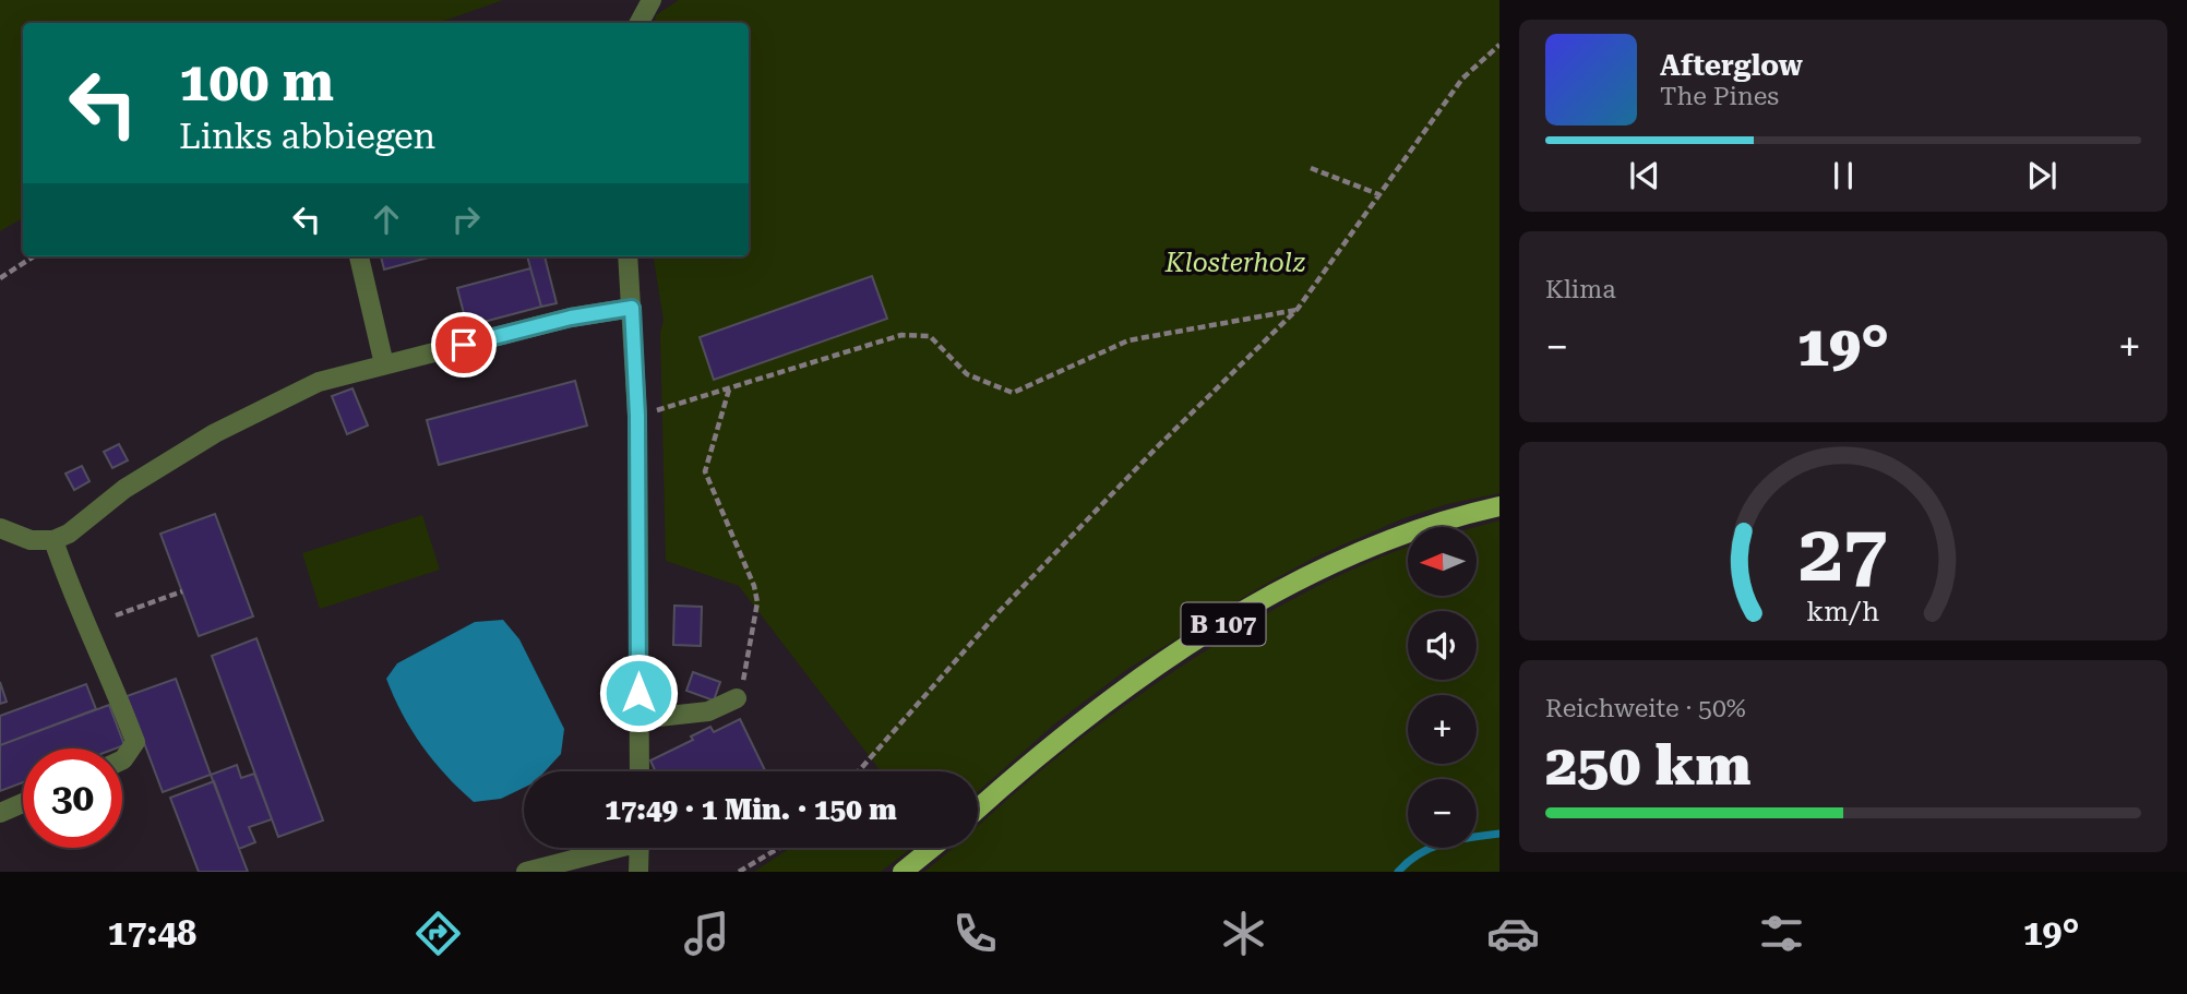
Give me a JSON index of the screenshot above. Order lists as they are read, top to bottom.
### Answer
{
  "streets": {
    "main road": ["B 107"]
  },
  "parks": ["Klosterholz"],
  "north": "left",
  "page": {
    "turn": ["100 m", "Links abbiegen"],
    "song": ["Afterglow", "The Pines"],
    "tile": [
      "Klima",
      ["Reichweite · 50%", "250 km"]
    ],
    "heat": ["−", "19°", "+"],
    "map_buttons": ["+", "−"],
    "limit": "30",
    "trip": "17:49 · 1 Min. · 150 m",
    "tabs": ["17:48", "19°"],
    "gauge": ["27", "km/h"]
  }
}
